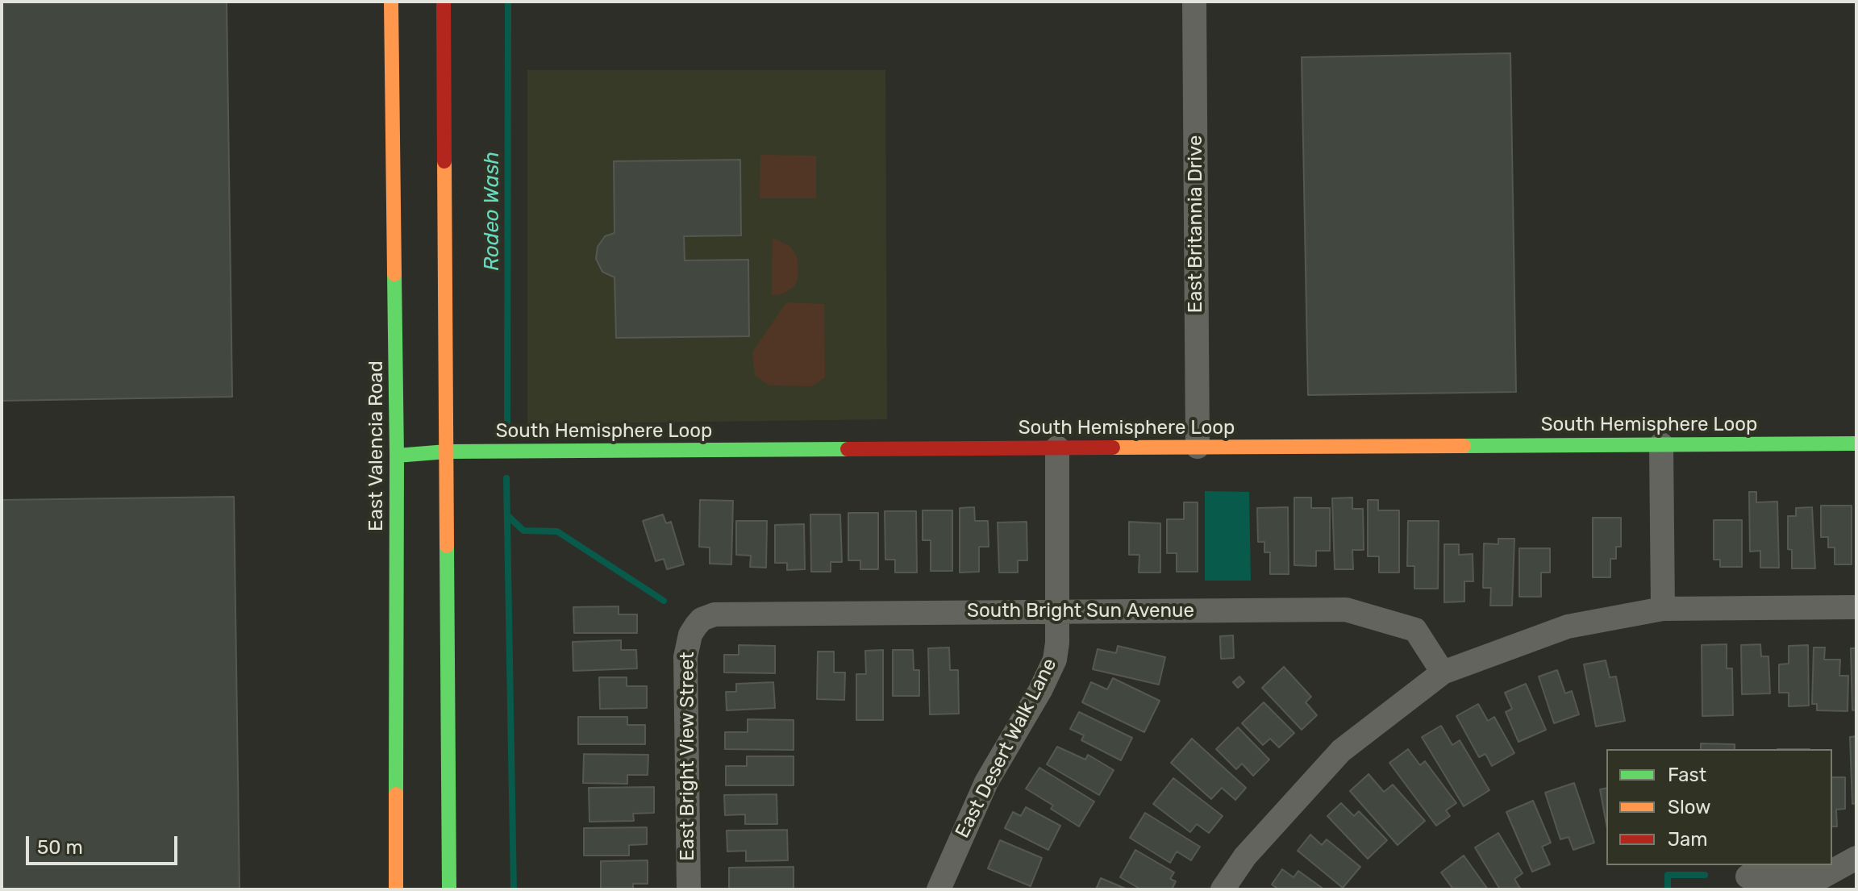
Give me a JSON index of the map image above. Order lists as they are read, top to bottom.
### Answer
{
  "streets": {
    "main road": ["South Hemisphere Loop", "East Valencia Road"],
    "street": [
      "East Britannia Drive",
      "South Bright Sun Avenue",
      "East Desert Walk Lane",
      "East Bright View Street"
    ]
  },
  "crossings": [
    ["East Britannia Drive", "South Hemisphere Loop"],
    ["South Hemisphere Loop", "East Valencia Road"],
    ["South Hemisphere Loop", "East Desert Walk Lane"],
    ["South Bright Sun Avenue", "East Desert Walk Lane"],
    ["South Bright Sun Avenue", "East Bright View Street"]
  ],
  "water": ["Rodeo Wash"],
  "legend": ["Fast", "Slow", "Jam"],
  "scale_bar": "50 m"
}
